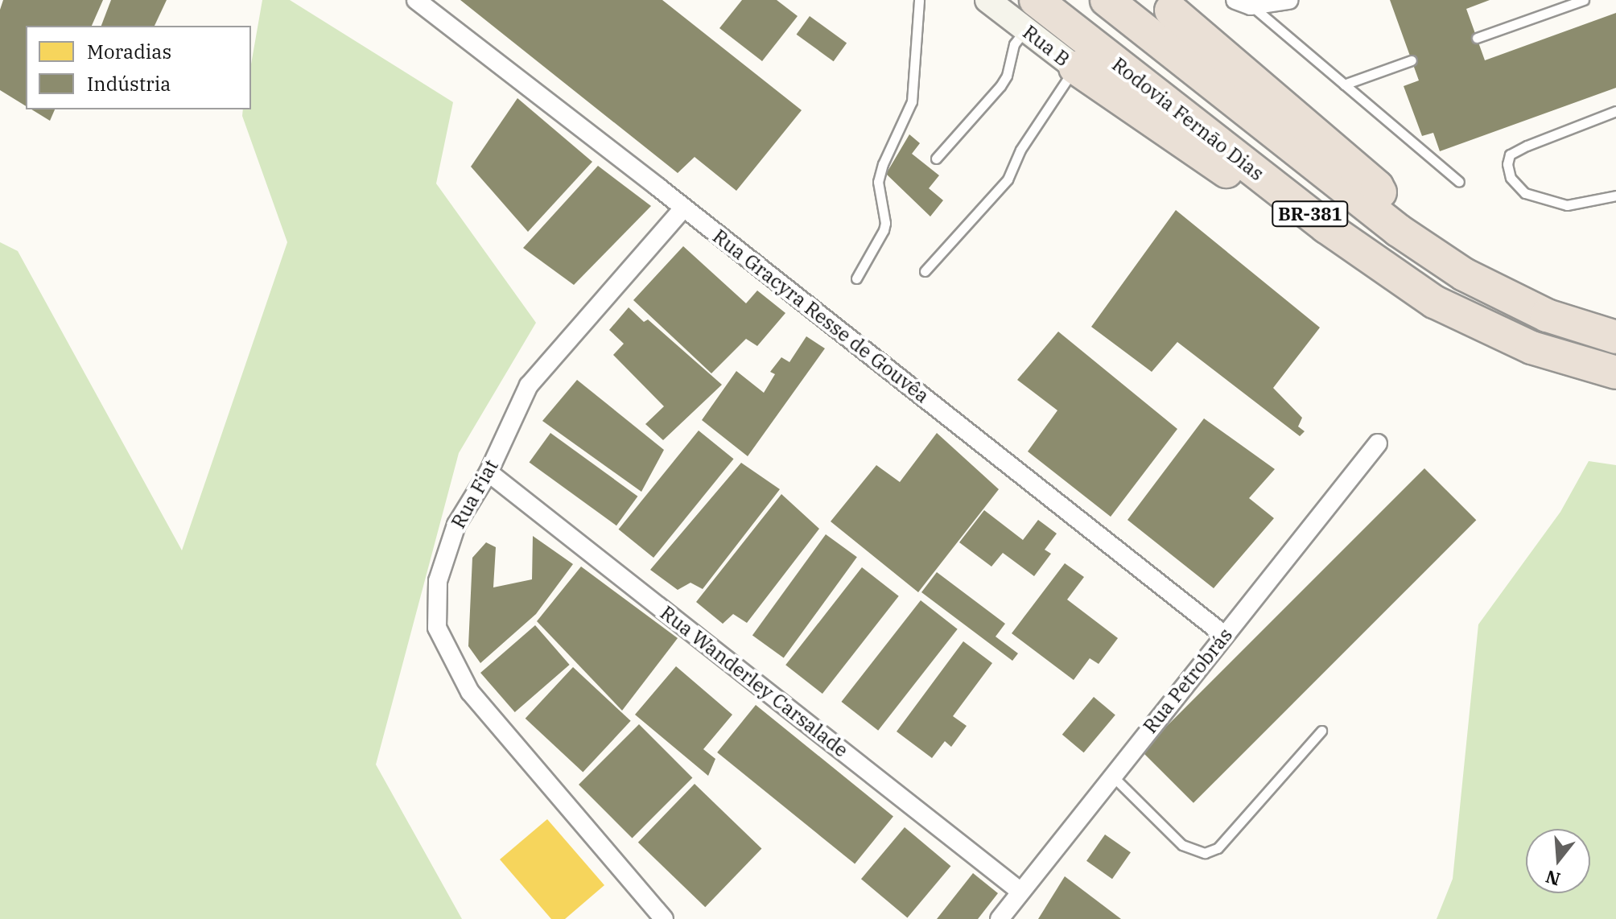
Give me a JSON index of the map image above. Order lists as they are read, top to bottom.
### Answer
{
  "streets": {
    "highway": ["Rodovia Fernão Dias", "BR-381"],
    "street": [
      "Rua B",
      "Rua Gracyra Resse de Gouvêa",
      "Rua Fiat",
      "Rua Petrobrás",
      "Rua Wanderley Carsalade"
    ]
  },
  "crossings": [
    ["Rua B", "Rodovia Fernão Dias"],
    ["Rua Gracyra Resse de Gouvêa", "Rua Fiat"],
    ["Rua Gracyra Resse de Gouvêa", "Rua Petrobrás"],
    ["Rua Fiat", "Rua Wanderley Carsalade"],
    ["Rua Petrobrás", "Rua Wanderley Carsalade"]
  ],
  "legend": ["Moradias", "Indústria"],
  "north": "bottom"
}
